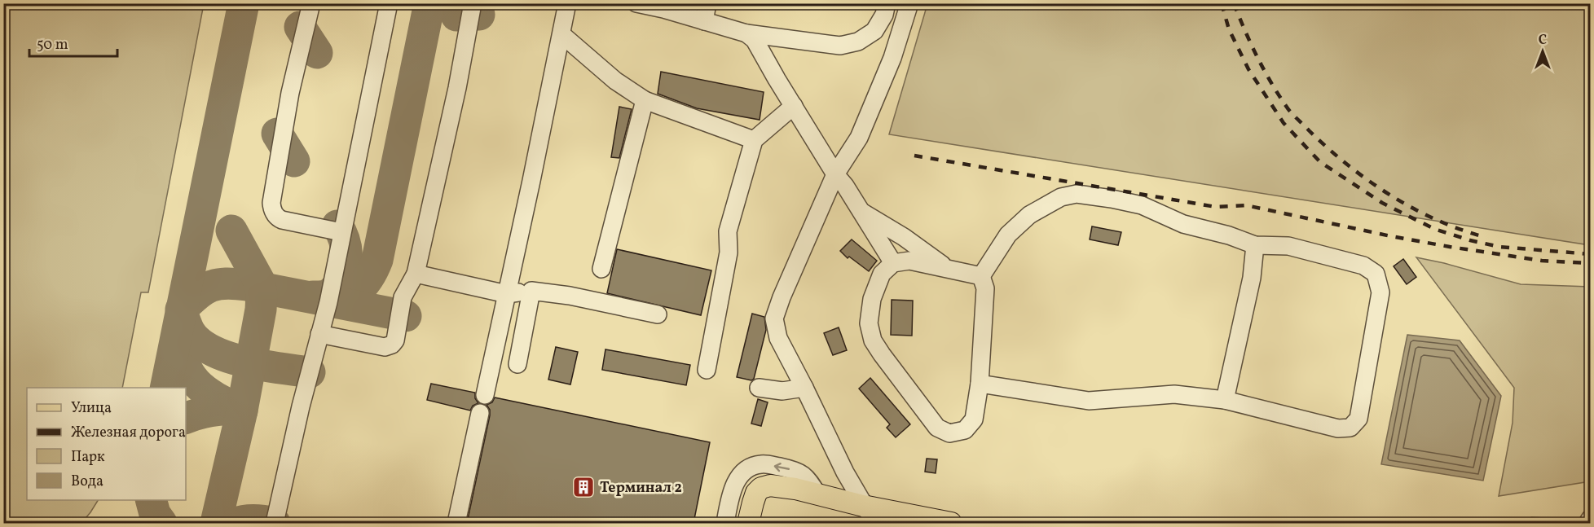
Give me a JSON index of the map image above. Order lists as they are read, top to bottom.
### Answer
{
  "places": {
    "building": ["Терминал 2"]
  },
  "legend": [
    "Улица",
    "Железная дорога",
    "Парк",
    "Вода"
  ],
  "scale_bar": "50 m",
  "north": "top"
}
